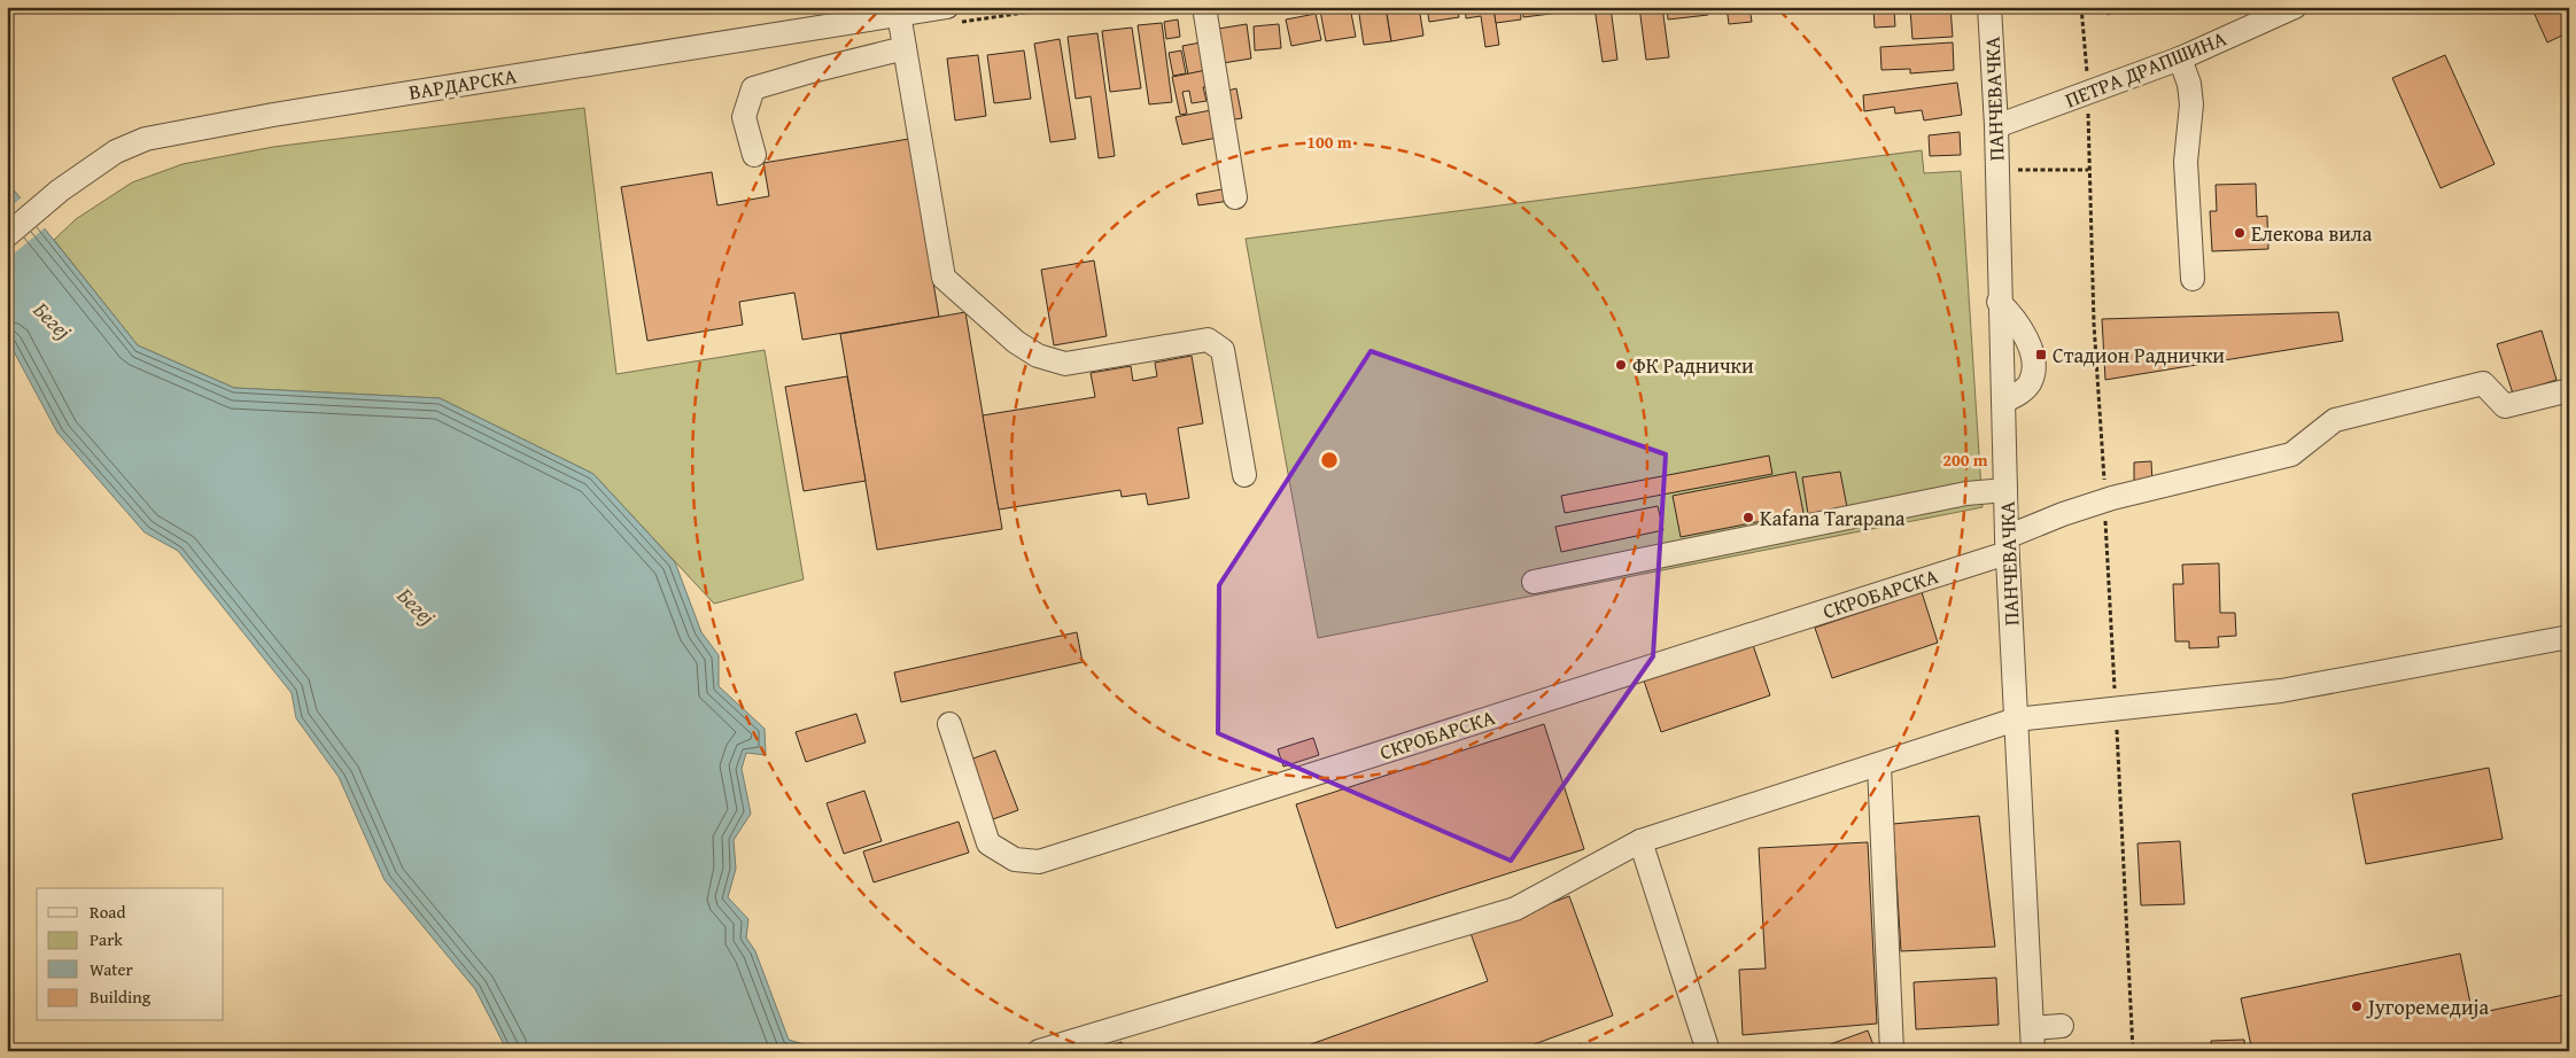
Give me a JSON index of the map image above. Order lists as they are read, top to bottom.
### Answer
{
  "streets": {
    "street": [
      "ПЕТРА ДРАПШИНА",
      "ВАРДАРСКА",
      "ПАНЧЕВАЧКА",
      "СКРОБАРСКА"
    ]
  },
  "crossings": [
    ["ПЕТРА ДРАПШИНА", "ПАНЧЕВАЧКА"],
    ["ПАНЧЕВАЧКА", "СКРОБАРСКА"]
  ],
  "water": ["Бегеј"],
  "places": {
    "other": [
      "Елекова вила",
      "ФК Раднички",
      "Kafana Tarapana",
      "Југоремедија"
    ],
    "transit": ["Стадион Раднички"]
  },
  "legend": [
    "Road",
    "Park",
    "Water",
    "Building"
  ],
  "rings": ["100 m", "200 m"]
}
